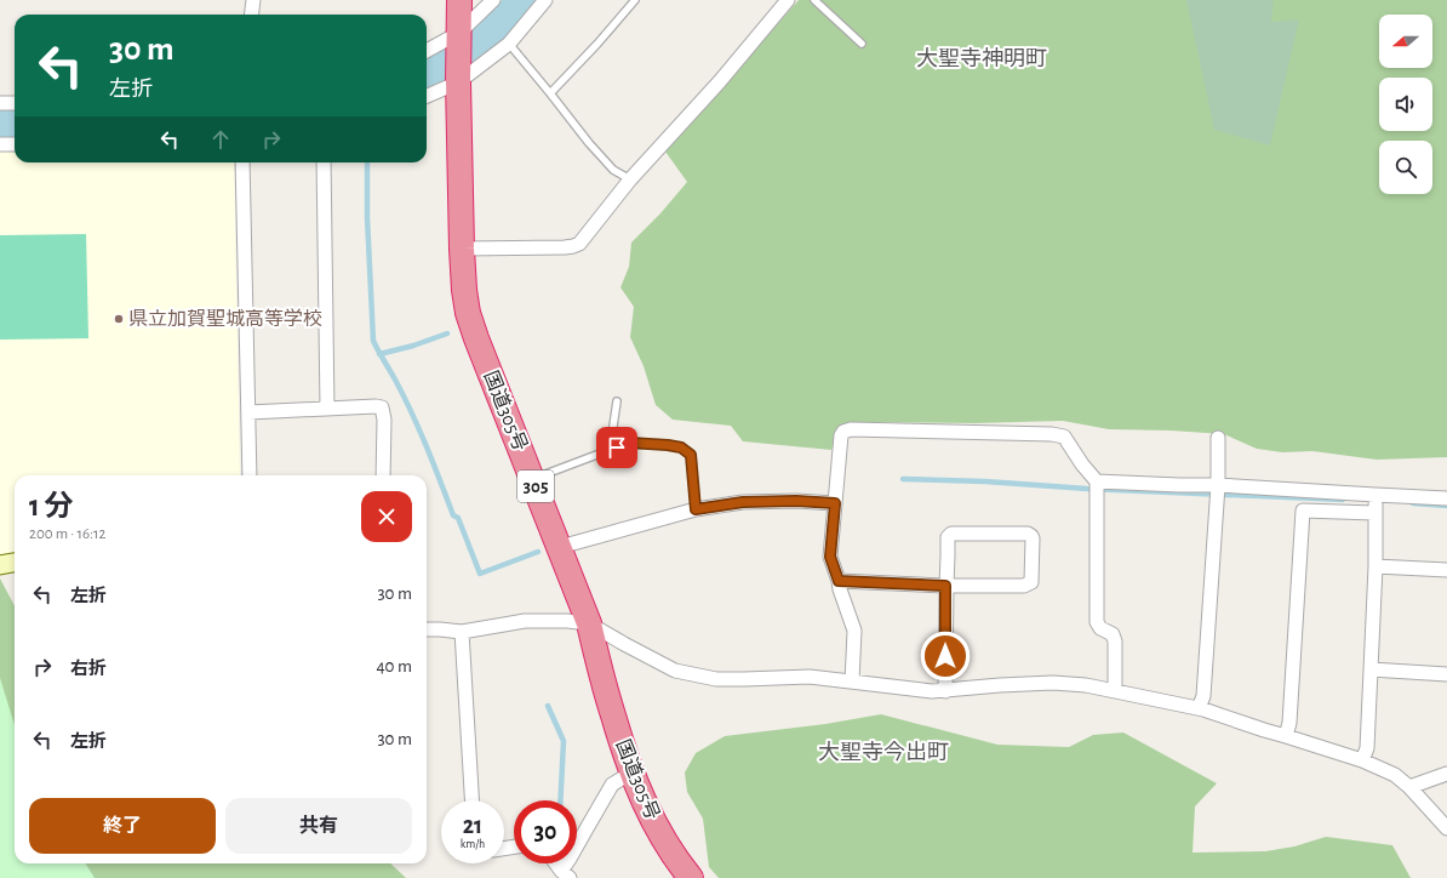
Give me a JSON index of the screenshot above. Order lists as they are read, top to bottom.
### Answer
{
  "streets": {
    "highway": ["国道305号", "305"]
  },
  "districts": ["大聖寺神明町", "大聖寺今出町"],
  "places": ["県立加賀聖城高等学校"],
  "north": "left",
  "page": {
    "turn": ["30 m", "左折"],
    "heading": ["1 分", "200 m · 16:12"],
    "list": [
      {
        "name": "左折",
        "value": "30 m"
      },
      {
        "name": "右折",
        "value": "40 m"
      },
      {
        "name": "左折",
        "value": "30 m"
      }
    ],
    "buttons": ["終了", "共有"],
    "speed": "21 km/h",
    "limit": "30"
  }
}
